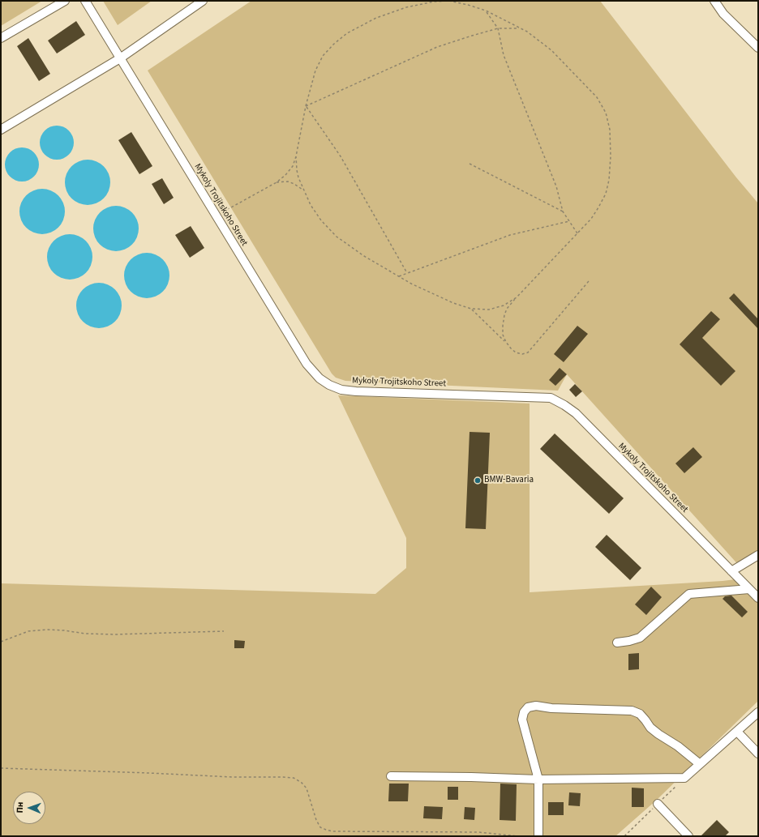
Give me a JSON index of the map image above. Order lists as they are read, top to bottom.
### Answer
{
  "streets": {
    "street": ["Mykoly Trojitskoho Street"]
  },
  "places": ["BMW-Bavaria"],
  "north": "left"
}
